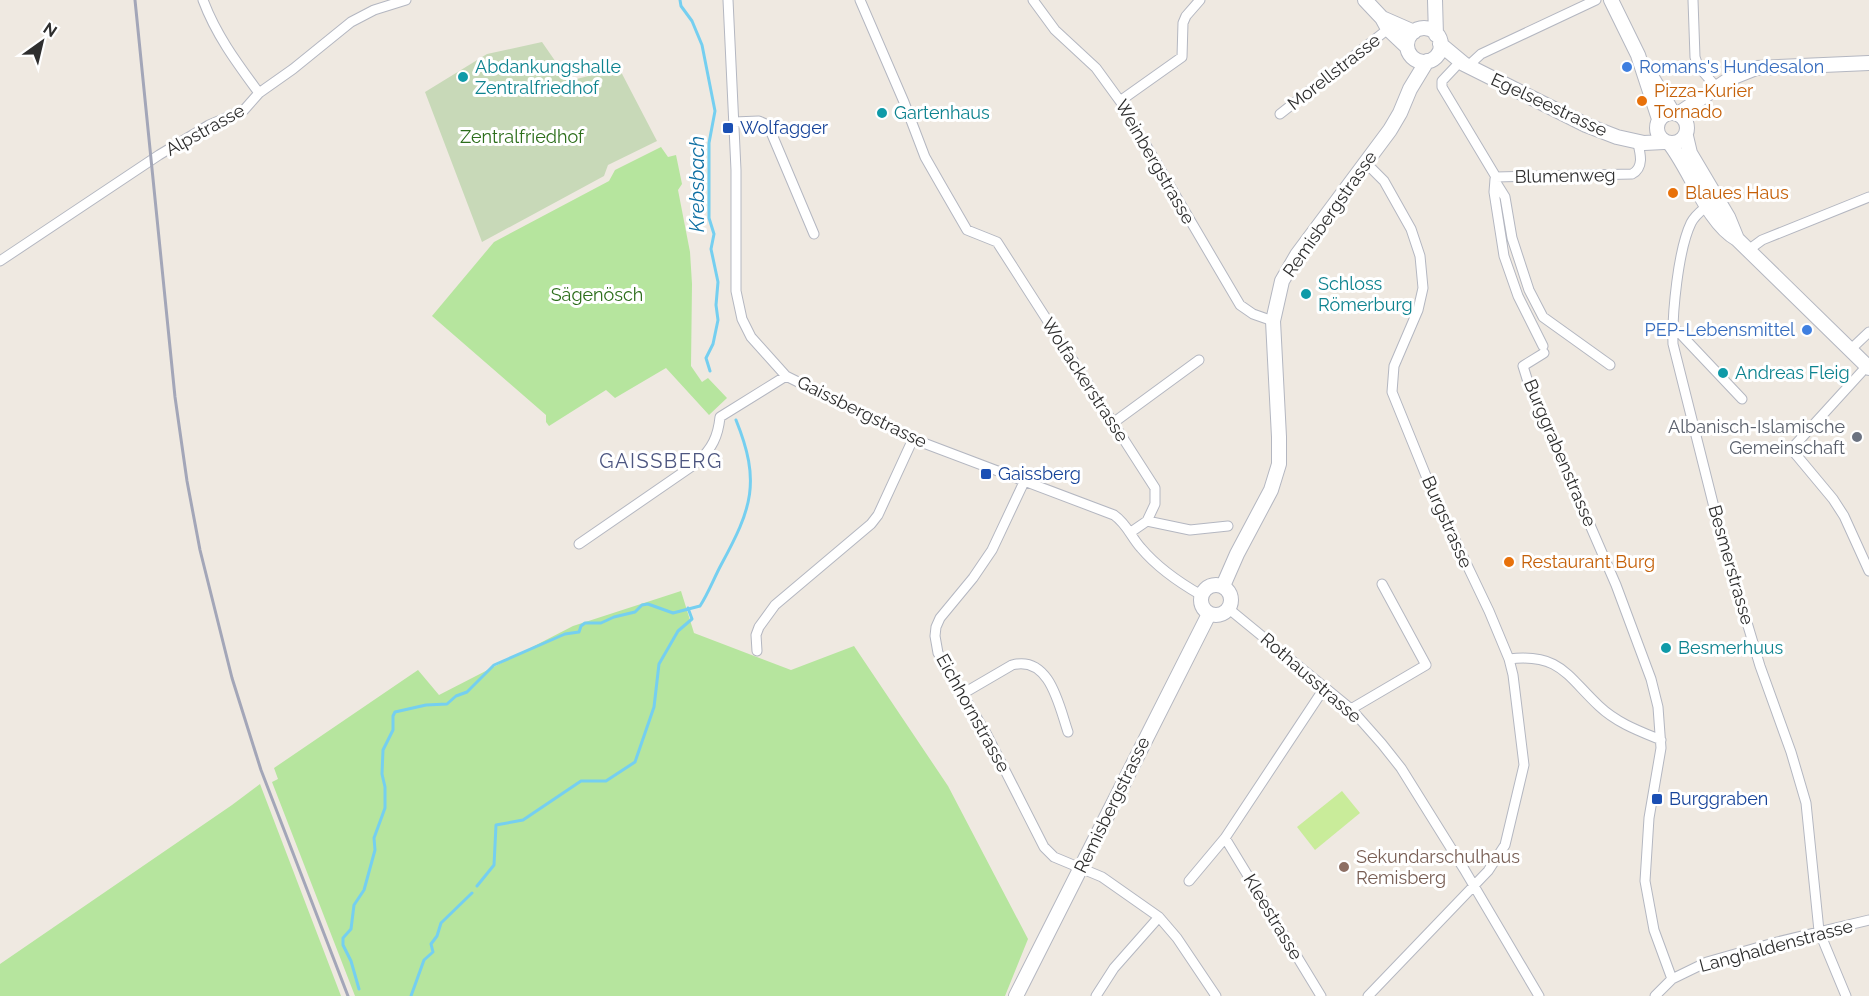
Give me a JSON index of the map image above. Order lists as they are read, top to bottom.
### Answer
{
  "streets": {
    "street": [
      "Morellstrasse",
      "Egelseestrasse",
      "Alpstrasse",
      "Weinbergstrasse",
      "Blumenweg",
      "Remisbergstrasse",
      "Wolfackerstrasse",
      "Gaissbergstrasse",
      "Burggrabenstrasse",
      "Burgstrasse",
      "Besmerstrasse",
      "Rothausstrasse",
      "Eichhornstrasse",
      "Kleestrasse",
      "Langhaldenstrasse"
    ]
  },
  "crossings": [
    ["Egelseestrasse", "Blumenweg"],
    ["Egelseestrasse", "Remisbergstrasse"],
    ["Weinbergstrasse", "Remisbergstrasse"],
    ["Blumenweg", "Burggrabenstrasse"],
    ["Remisbergstrasse", "Gaissbergstrasse"],
    ["Remisbergstrasse", "Burgstrasse"],
    ["Remisbergstrasse", "Rothausstrasse"],
    ["Remisbergstrasse", "Eichhornstrasse"],
    ["Gaissbergstrasse", "Rothausstrasse"],
    ["Gaissbergstrasse", "Eichhornstrasse"],
    ["Burggrabenstrasse", "Langhaldenstrasse"],
    ["Burgstrasse", "Rothausstrasse"],
    ["Besmerstrasse", "Langhaldenstrasse"]
  ],
  "districts": ["GAISSBERG"],
  "water": ["Krebsbach"],
  "parks": ["Zentralfriedhof", "Sägenösch"],
  "places": {
    "other": [
      "Romans's Hundesalon",
      "Abdankungshalle Zentralfriedhof",
      "Pizza-Kurier Tornado",
      "Gartenhaus",
      "Blaues Haus",
      "Schloss Römerburg",
      "PEP-Lebensmittel",
      "Andreas Fleig",
      "Albanisch-Islamische Gemeinschaft",
      "Restaurant Burg",
      "Besmerhuus",
      "Sekundarschulhaus Remisberg"
    ],
    "transit": ["Wolfagger", "Gaissberg", "Burggraben"]
  },
  "north": "top right"
}
